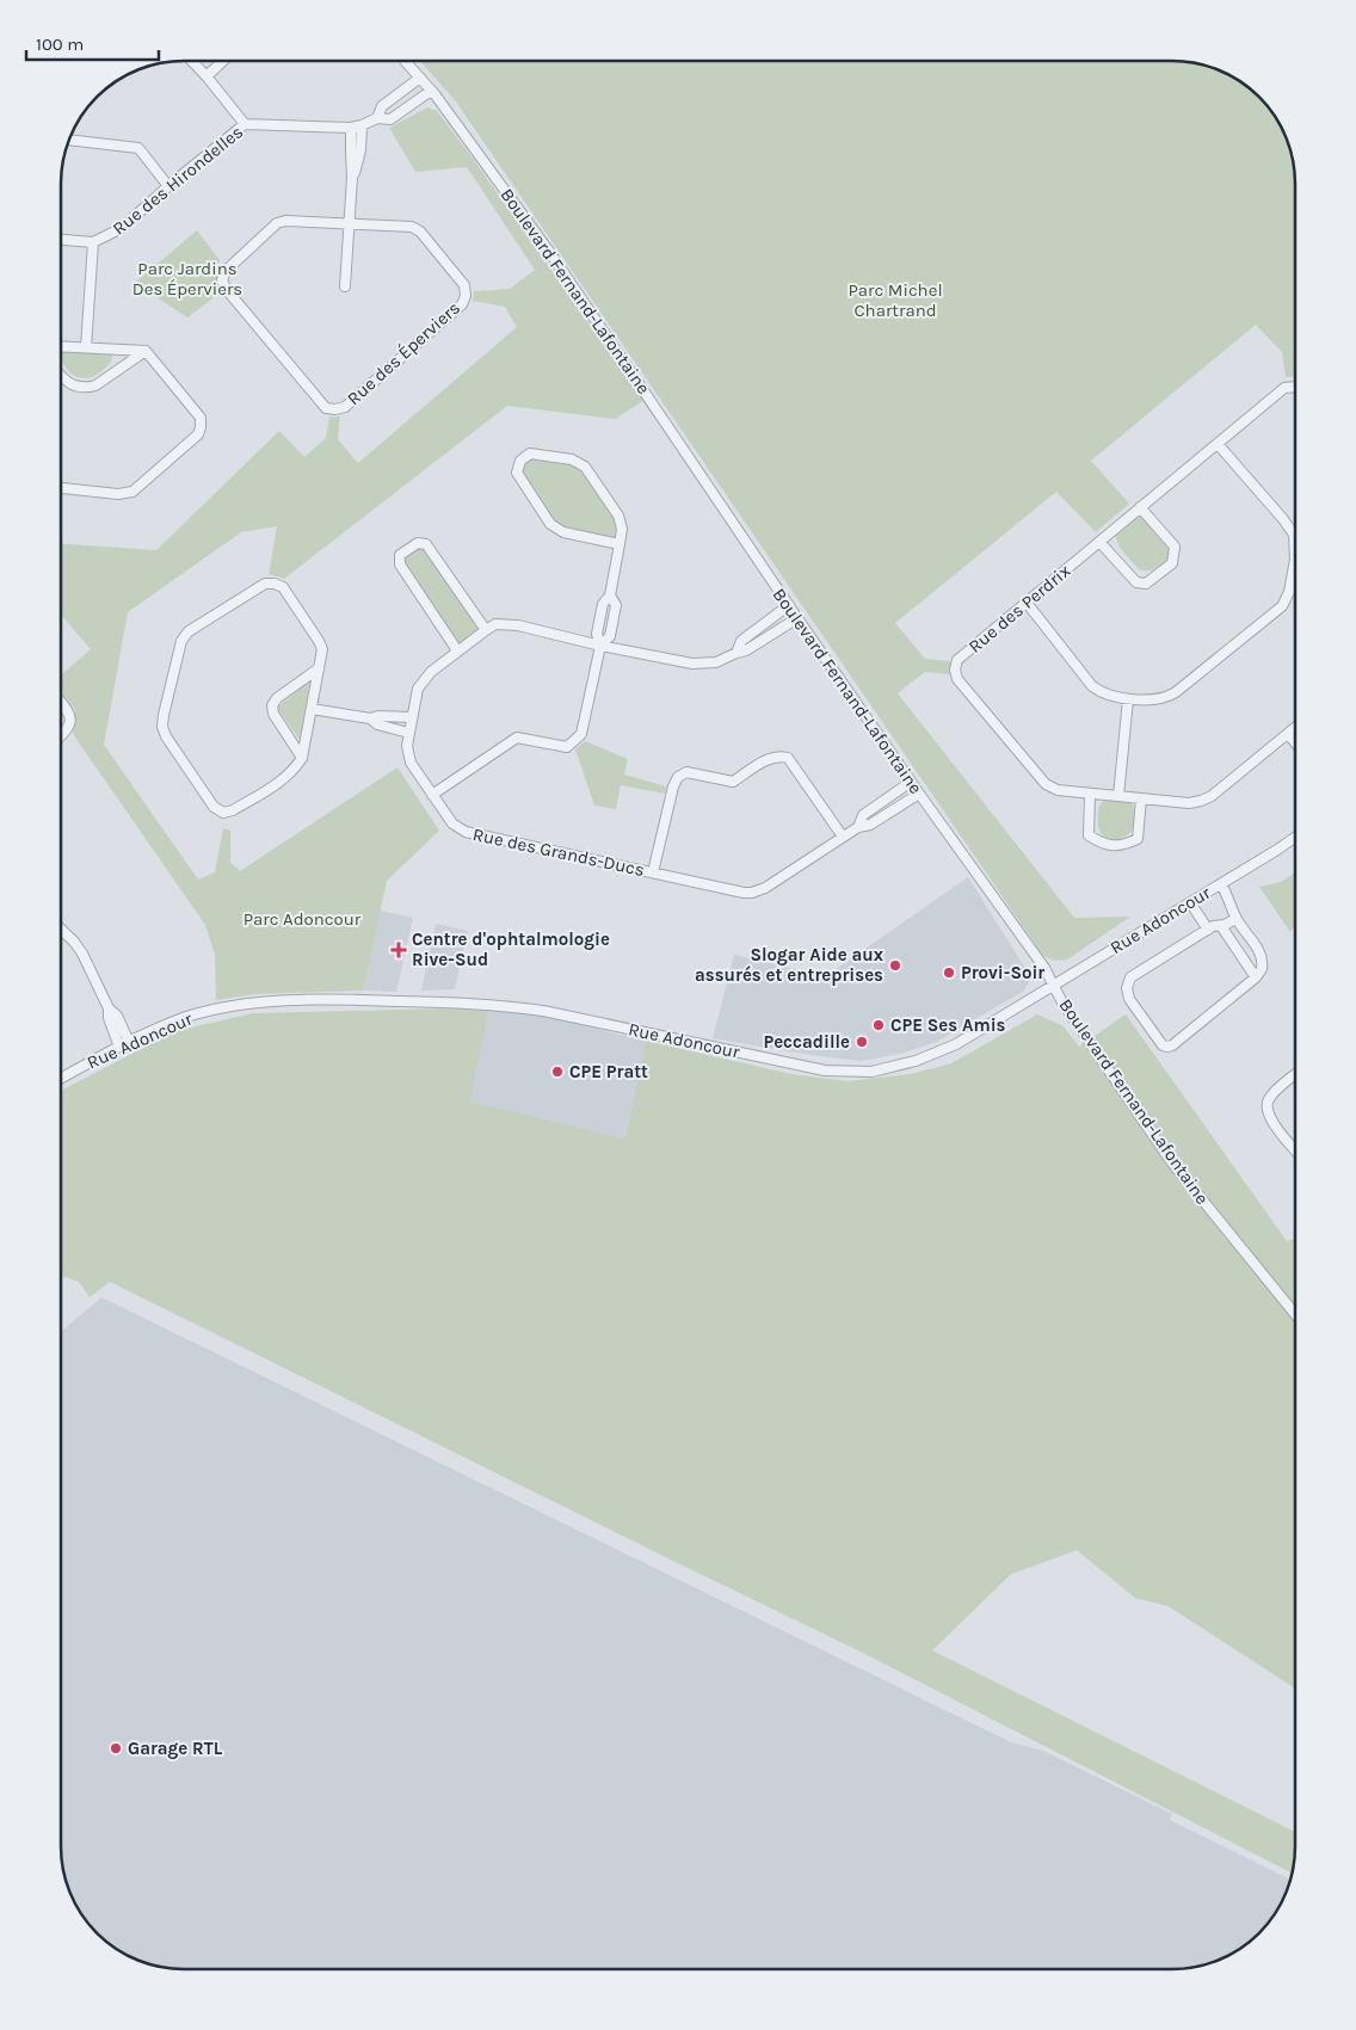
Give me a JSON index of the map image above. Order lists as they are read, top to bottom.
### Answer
{
  "streets": {
    "street": [
      "Rue des Hirondelles",
      "Boulevard Fernand-Lafontaine",
      "Rue des Éperviers",
      "Rue des Perdrix",
      "Rue des Grands-Ducs",
      "Rue Adoncour"
    ]
  },
  "crossings": [
    ["Rue des Hirondelles", "Boulevard Fernand-Lafontaine"],
    ["Boulevard Fernand-Lafontaine", "Rue des Grands-Ducs"],
    ["Boulevard Fernand-Lafontaine", "Rue Adoncour"]
  ],
  "parks": ["Parc Jardins Des Éperviers", "Parc Michel Chartrand", "Parc Adoncour"],
  "places": {
    "health": ["Centre d'ophtalmologie Rive-Sud"],
    "other": [
      "Slogar Aide aux assurés et entreprises",
      "Provi-Soir",
      "CPE Ses Amis",
      "Peccadille",
      "CPE Pratt",
      "Garage RTL"
    ]
  },
  "scale_bar": "100 m"
}
